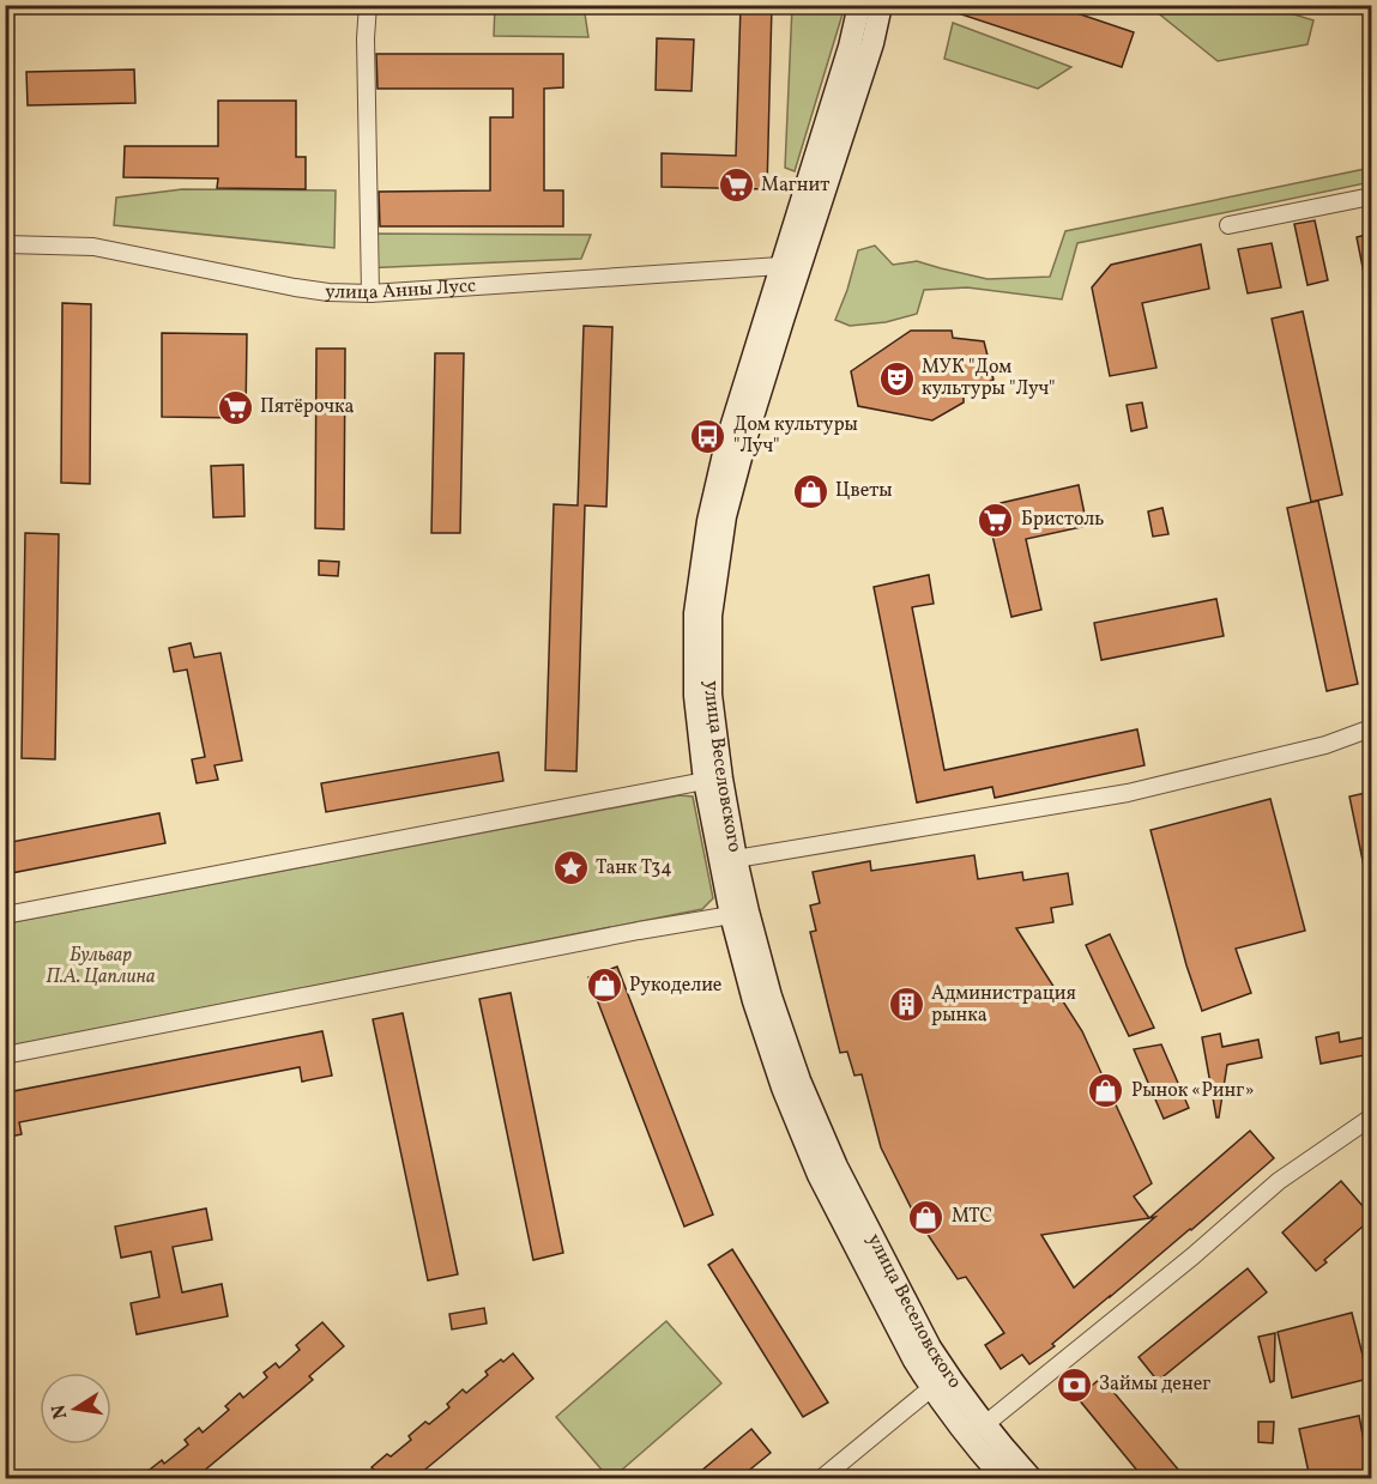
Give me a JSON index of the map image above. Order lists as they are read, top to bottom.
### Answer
{
  "streets": {
    "main road": ["улица Веселовского"],
    "street": ["улица Анны Лусс"]
  },
  "crossings": [
    ["улица Анны Лусс", "улица Веселовского"]
  ],
  "parks": ["Бульвар П.А. Цаплина"],
  "places": {
    "supermarket": ["Магнит", "Пятёрочка", "Бристоль"],
    "theatre": ["МУК \"Дом культуры \"Луч\""],
    "bus stop": ["Дом культуры \"Луч\""],
    "shop": [
      "Цветы",
      "Рукоделие",
      "Рынок «Ринг»",
      "МТС"
    ],
    "place": ["Танк T34"],
    "building": ["Администрация рынка"],
    "bank": ["Займы денег"]
  },
  "north": "left"
}
